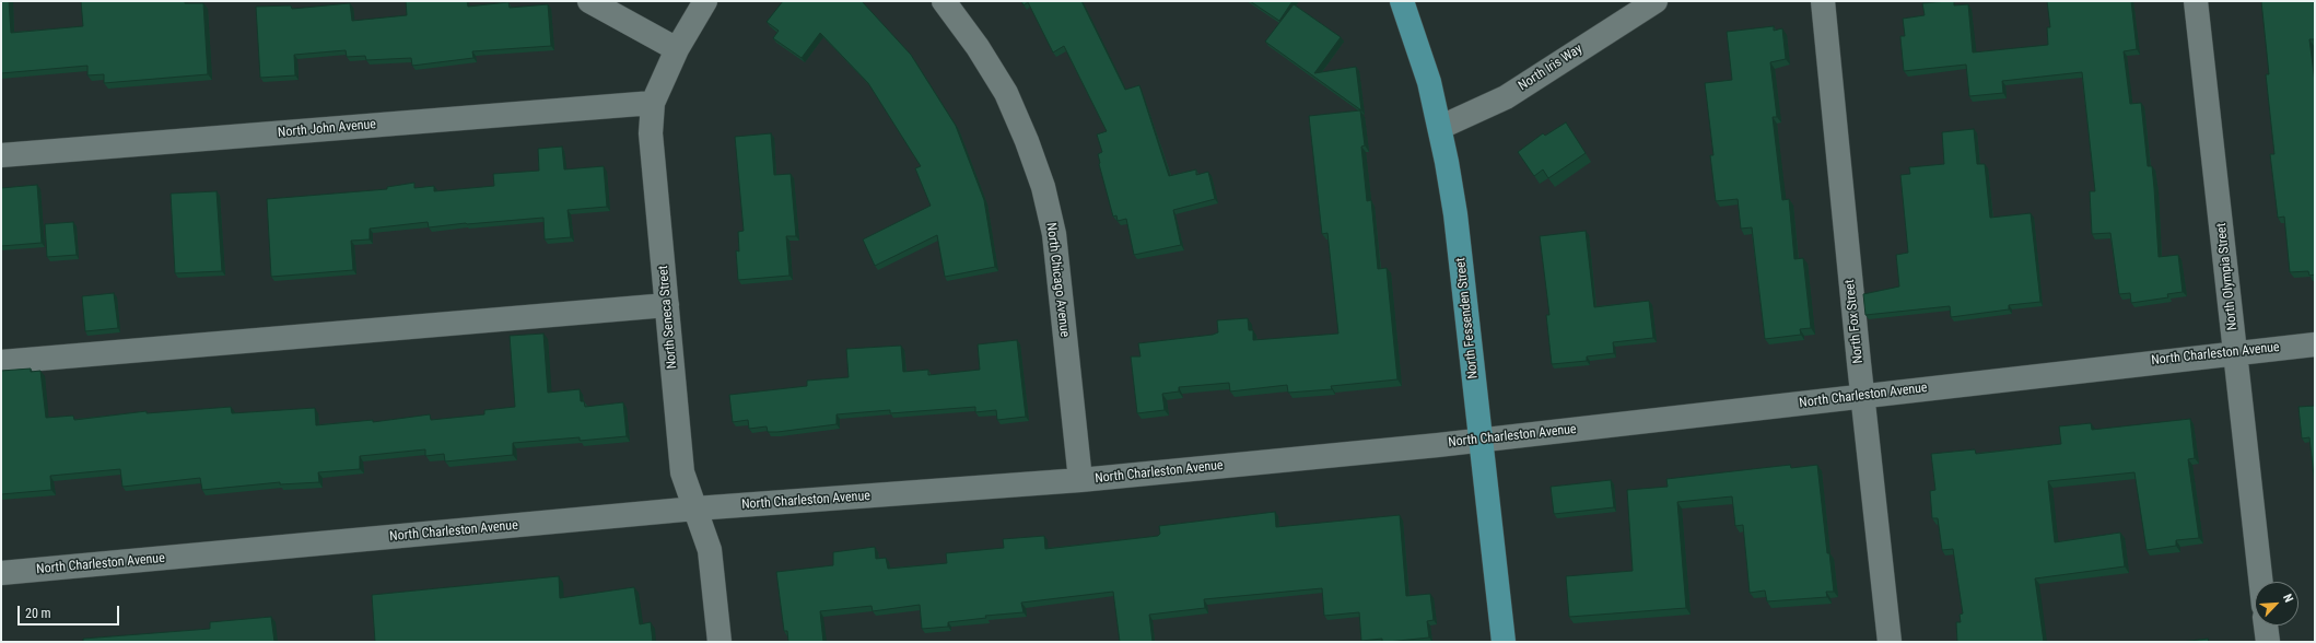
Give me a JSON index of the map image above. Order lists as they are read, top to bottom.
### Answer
{
  "streets": {
    "main road": ["North Fessenden Street"],
    "street": [
      "North Iris Way",
      "North John Avenue",
      "North Olympia Street",
      "North Chicago Avenue",
      "North Seneca Street",
      "North Fox Street",
      "North Charleston Avenue"
    ]
  },
  "crossings": [
    ["North Iris Way", "North Fessenden Street"],
    ["North John Avenue", "North Seneca Street"],
    ["North Olympia Street", "North Charleston Avenue"],
    ["North Chicago Avenue", "North Charleston Avenue"],
    ["North Seneca Street", "North Charleston Avenue"],
    ["North Fessenden Street", "North Charleston Avenue"],
    ["North Fox Street", "North Charleston Avenue"]
  ],
  "scale_bar": "20 m",
  "north": "top right"
}
